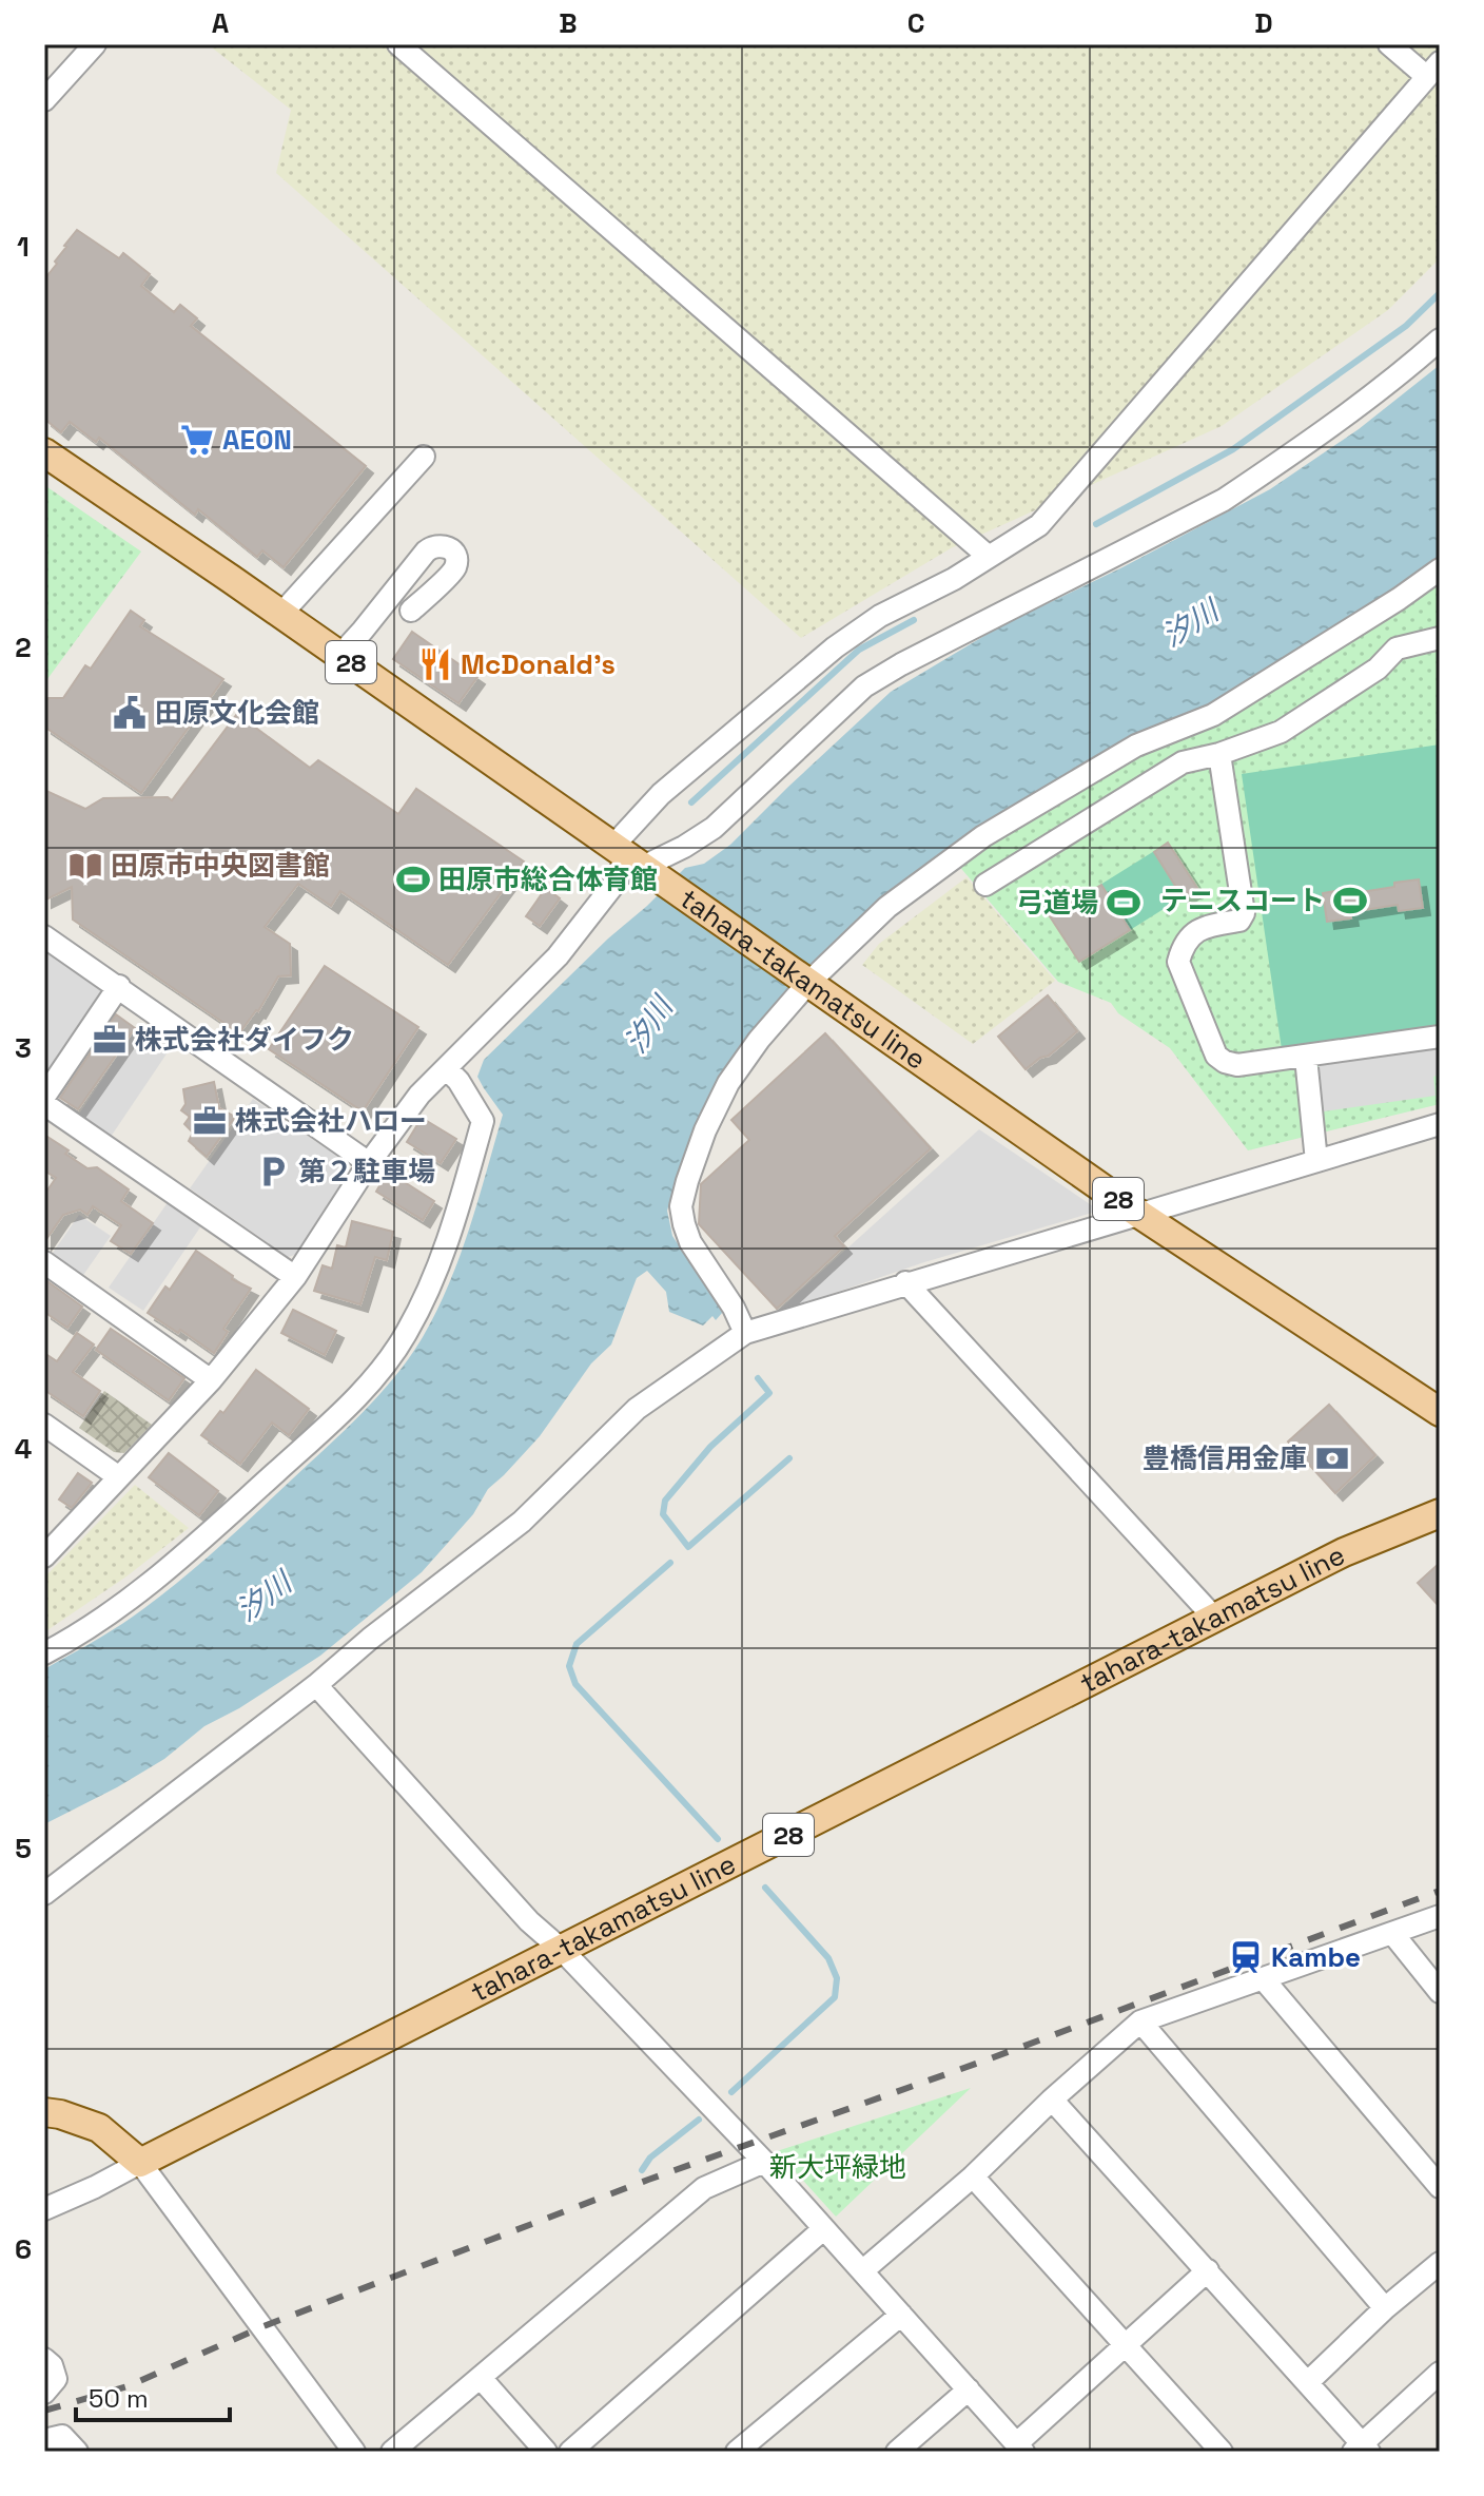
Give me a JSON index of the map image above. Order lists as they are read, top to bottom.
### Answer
{
  "streets": {
    "main road": ["28", "tahara-takamatsu line"]
  },
  "water": ["汐川"],
  "parks": ["新大坪緑地"],
  "places": {
    "supermarket": ["AEON"],
    "restaurant": ["McDonald's"],
    "public building": ["田原文化会館"],
    "library": ["田原市中央図書館"],
    "sports": ["田原市総合体育館", "テニスコート", "弓道場"],
    "office": ["株式会社ダイフク", "株式会社ハロー"],
    "parking": ["第２駐車場"],
    "bank": ["豊橋信用金庫"],
    "station": ["Kambe"]
  },
  "scale_bar": "50 m",
  "grid": {
    "columns": [
      "A",
      "B",
      "C",
      "D"
    ],
    "rows": [
      "1",
      "2",
      "3",
      "4",
      "5",
      "6"
    ]
  }
}
